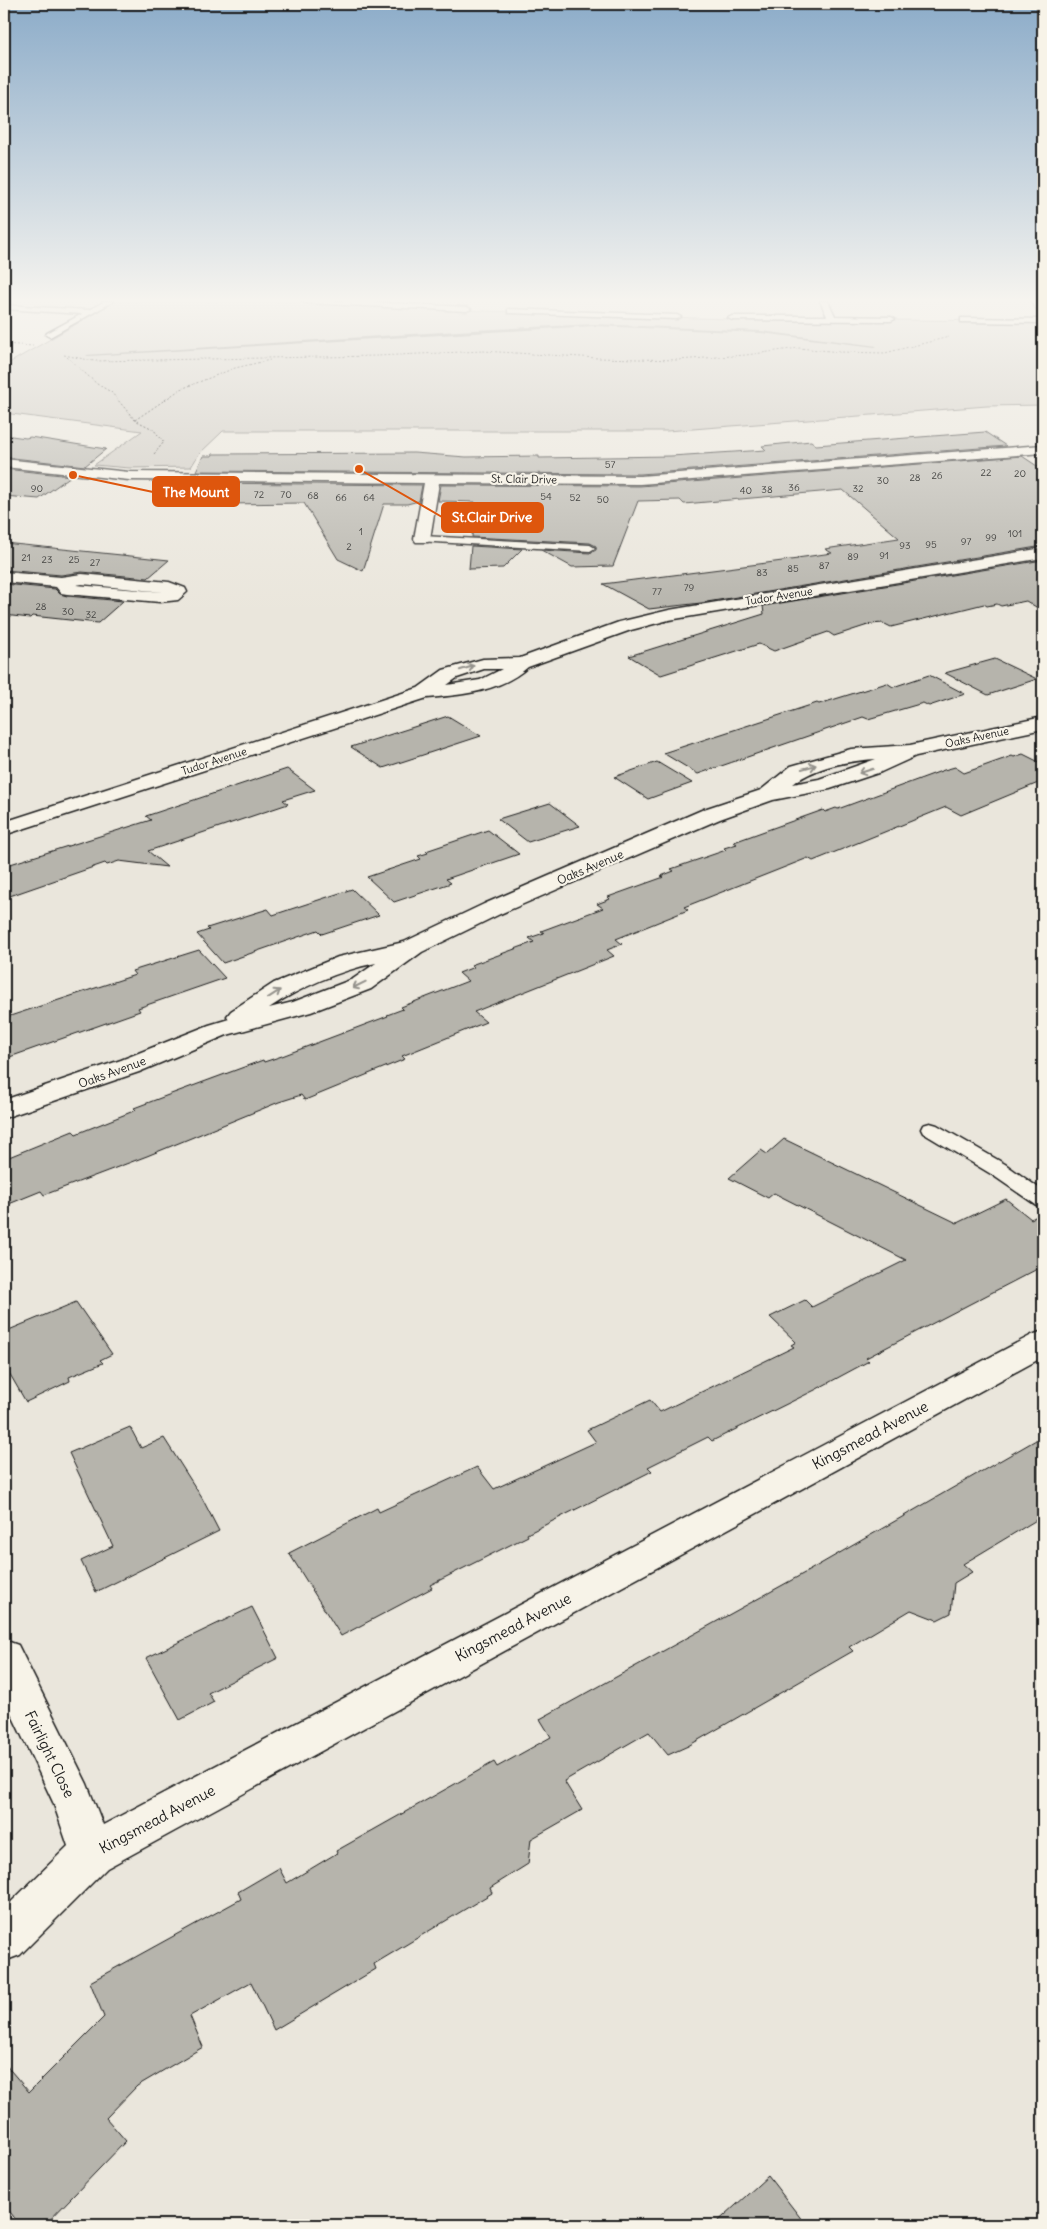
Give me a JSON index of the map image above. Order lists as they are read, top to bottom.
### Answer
{
  "streets": {
    "street": [
      "St. Clair Drive",
      "Tudor Avenue",
      "Oaks Avenue",
      "Kingsmead Avenue",
      "Fairlight Close"
    ]
  },
  "crossings": [
    ["Kingsmead Avenue", "Fairlight Close"]
  ],
  "places": ["St.Clair Drive", "The Mount"],
  "house_numbers": [
    "57",
    "22",
    "20",
    "26",
    "28",
    "30",
    "36",
    "90",
    "32",
    "38",
    "40",
    "72",
    "70",
    "68",
    "54",
    "66",
    "64",
    "52",
    "50",
    "1",
    "101",
    "99",
    "97",
    "95",
    "93",
    "2",
    "91",
    "89",
    "21",
    "23",
    "25",
    "27",
    "87",
    "85",
    "83",
    "79",
    "77",
    "28",
    "30",
    "32"
  ]
}
